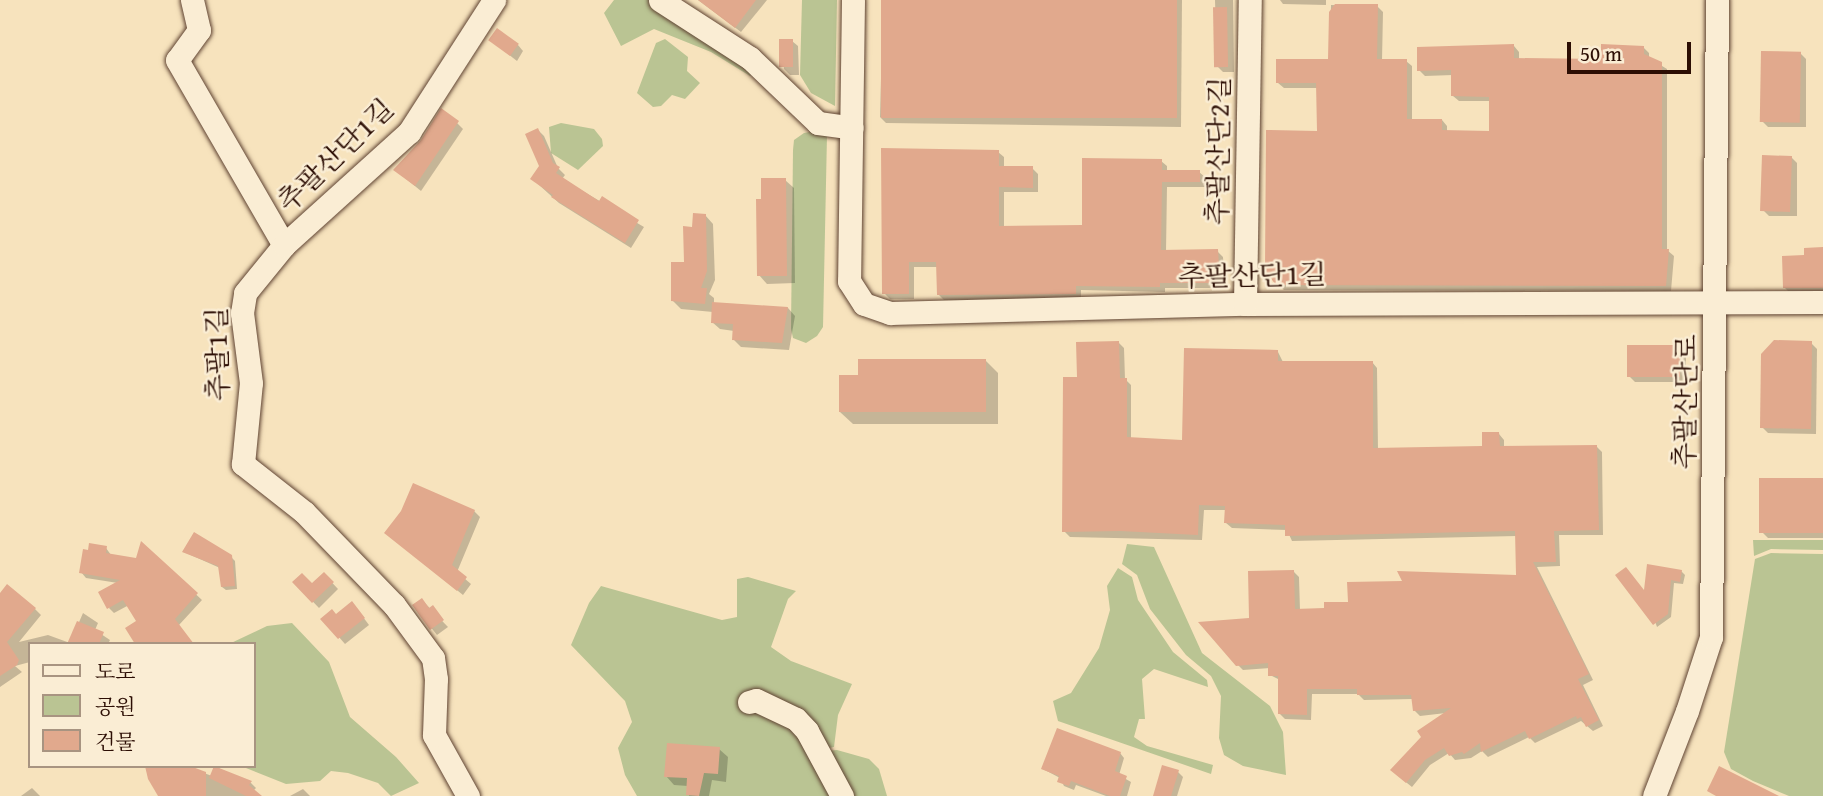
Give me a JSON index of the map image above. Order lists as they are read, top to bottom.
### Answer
{
  "streets": {
    "street": [
      "추팔산단2길",
      "추팔산단1길",
      "추팔1길",
      "추팔산단로"
    ]
  },
  "crossings": [
    ["추팔산단2길", "추팔산단1길"],
    ["추팔산단1길", "추팔1길"],
    ["추팔산단1길", "추팔산단로"]
  ],
  "legend": ["도로", "공원", "건물"],
  "scale_bar": "50 m"
}
